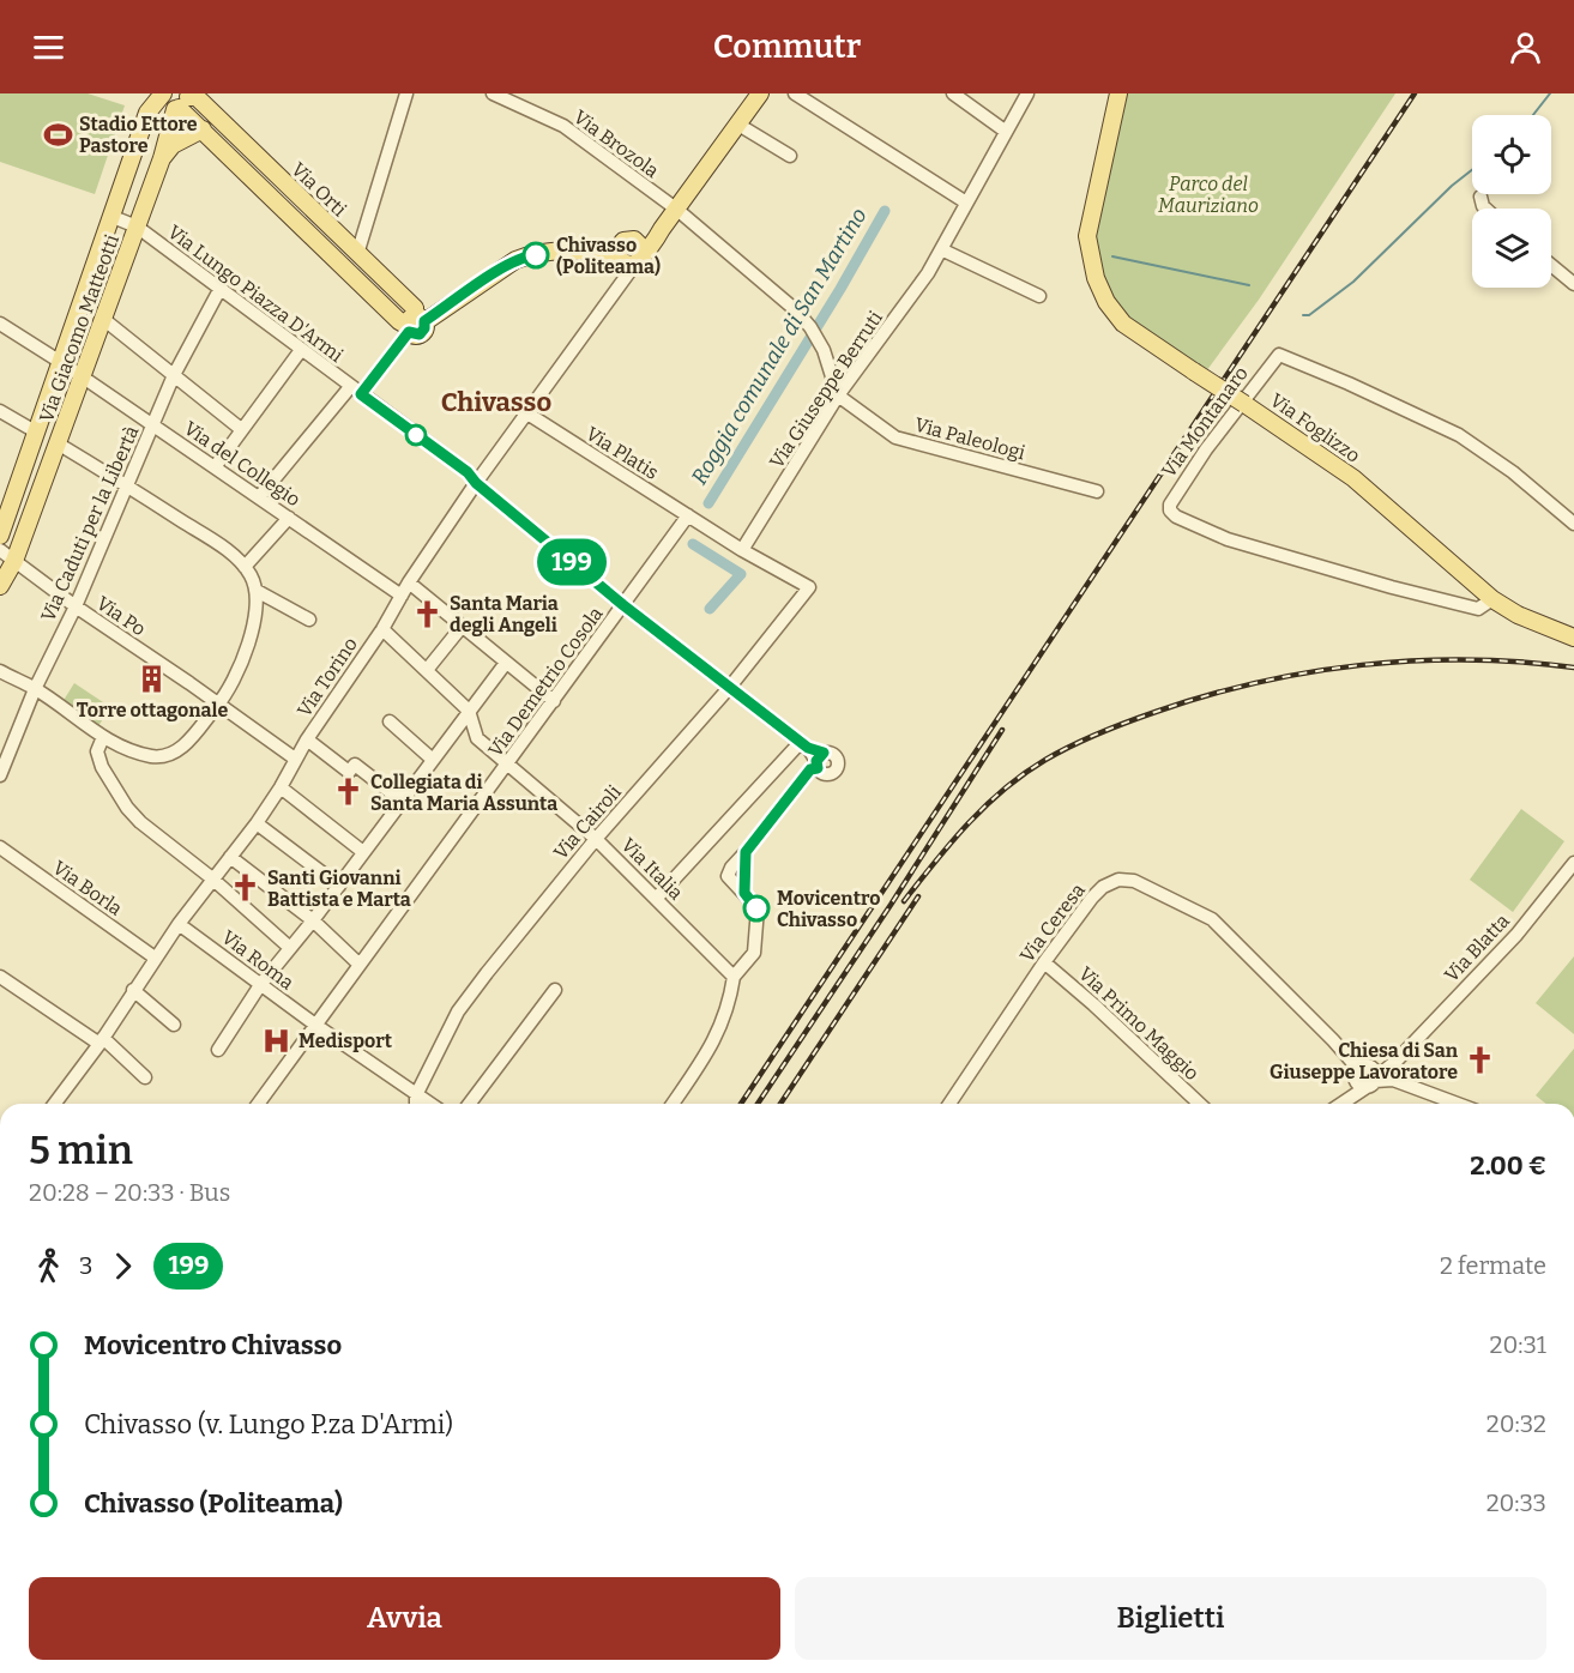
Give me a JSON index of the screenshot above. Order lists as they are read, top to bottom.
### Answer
{
  "streets": {
    "main road": ["Via Orti", "Via Giacomo Matteotti", "Via Foglizzo"],
    "street": [
      "Via Brozola",
      "Via Lungo Piazza D'Armi",
      "Via Giuseppe Berruti",
      "Via Montanaro",
      "Via Paleologi",
      "Via Platis",
      "Via del Collegio",
      "Via Caduti per la Libertà",
      "Via Po",
      "Via Torino",
      "Via Demetrio Cosola",
      "Via Cairoli",
      "Via Italia",
      "Via Borla",
      "Via Ceresa",
      "Via Blatta",
      "Via Roma",
      "Via Primo Maggio"
    ]
  },
  "crossings": [
    ["Via Orti", "Via Giacomo Matteotti"],
    ["Via Lungo Piazza D'Armi", "Via Giacomo Matteotti"],
    ["Via Lungo Piazza D'Armi", "Via Caduti per la Libertà"],
    ["Via Lungo Piazza D'Armi", "Via Torino"],
    ["Via Lungo Piazza D'Armi", "Via Demetrio Cosola"],
    ["Via Lungo Piazza D'Armi", "Via Cairoli"],
    ["Via Lungo Piazza D'Armi", "Via Italia"],
    ["Via Giacomo Matteotti", "Via del Collegio"],
    ["Via Giacomo Matteotti", "Via Po"],
    ["Via Giuseppe Berruti", "Via Paleologi"],
    ["Via Giuseppe Berruti", "Via Platis"],
    ["Via Montanaro", "Via Foglizzo"],
    ["Via Platis", "Via Torino"],
    ["Via Platis", "Via Demetrio Cosola"],
    ["Via Platis", "Via Cairoli"],
    ["Via del Collegio", "Via Caduti per la Libertà"],
    ["Via del Collegio", "Via Torino"],
    ["Via Caduti per la Libertà", "Via Po"],
    ["Via Po", "Via Torino"],
    ["Via Torino", "Via Borla"],
    ["Via Torino", "Via Roma"],
    ["Via Demetrio Cosola", "Via Italia"],
    ["Via Demetrio Cosola", "Via Roma"],
    ["Via Cairoli", "Via Italia"],
    ["Via Cairoli", "Via Roma"],
    ["Via Ceresa", "Via Blatta"],
    ["Via Ceresa", "Via Primo Maggio"]
  ],
  "districts": ["Chivasso"],
  "water": ["Roggia comunale di San Martino"],
  "parks": ["Parco del Mauriziano"],
  "places": {
    "sports": ["Stadio Ettore Pastore"],
    "other": ["Chivasso (Politeama)", "Movicentro Chivasso"],
    "church": [
      "Santa Maria degli Angeli",
      "Collegiata di Santa Maria Assunta",
      "Santi Giovanni Battista e Marta",
      "Chiesa di San Giuseppe Lavoratore"
    ],
    "building": ["Torre ottagonale"],
    "hospital": ["Medisport"]
  },
  "lines": ["bus line 199"],
  "page": {
    "header": "Commutr",
    "on_map": "199",
    "heading": ["5 min", "20:28 – 20:33 · Bus", "2.00 €"],
    "legs": ["3", "199", "2 fermate"],
    "list": [
      {
        "name": "Movicentro Chivasso",
        "value": "20:31"
      },
      {
        "name": "Chivasso (v. Lungo P.za D'Armi)",
        "value": "20:32"
      },
      {
        "name": "Chivasso (Politeama)",
        "value": "20:33"
      }
    ],
    "buttons": ["Avvia", "Biglietti"]
  }
}
